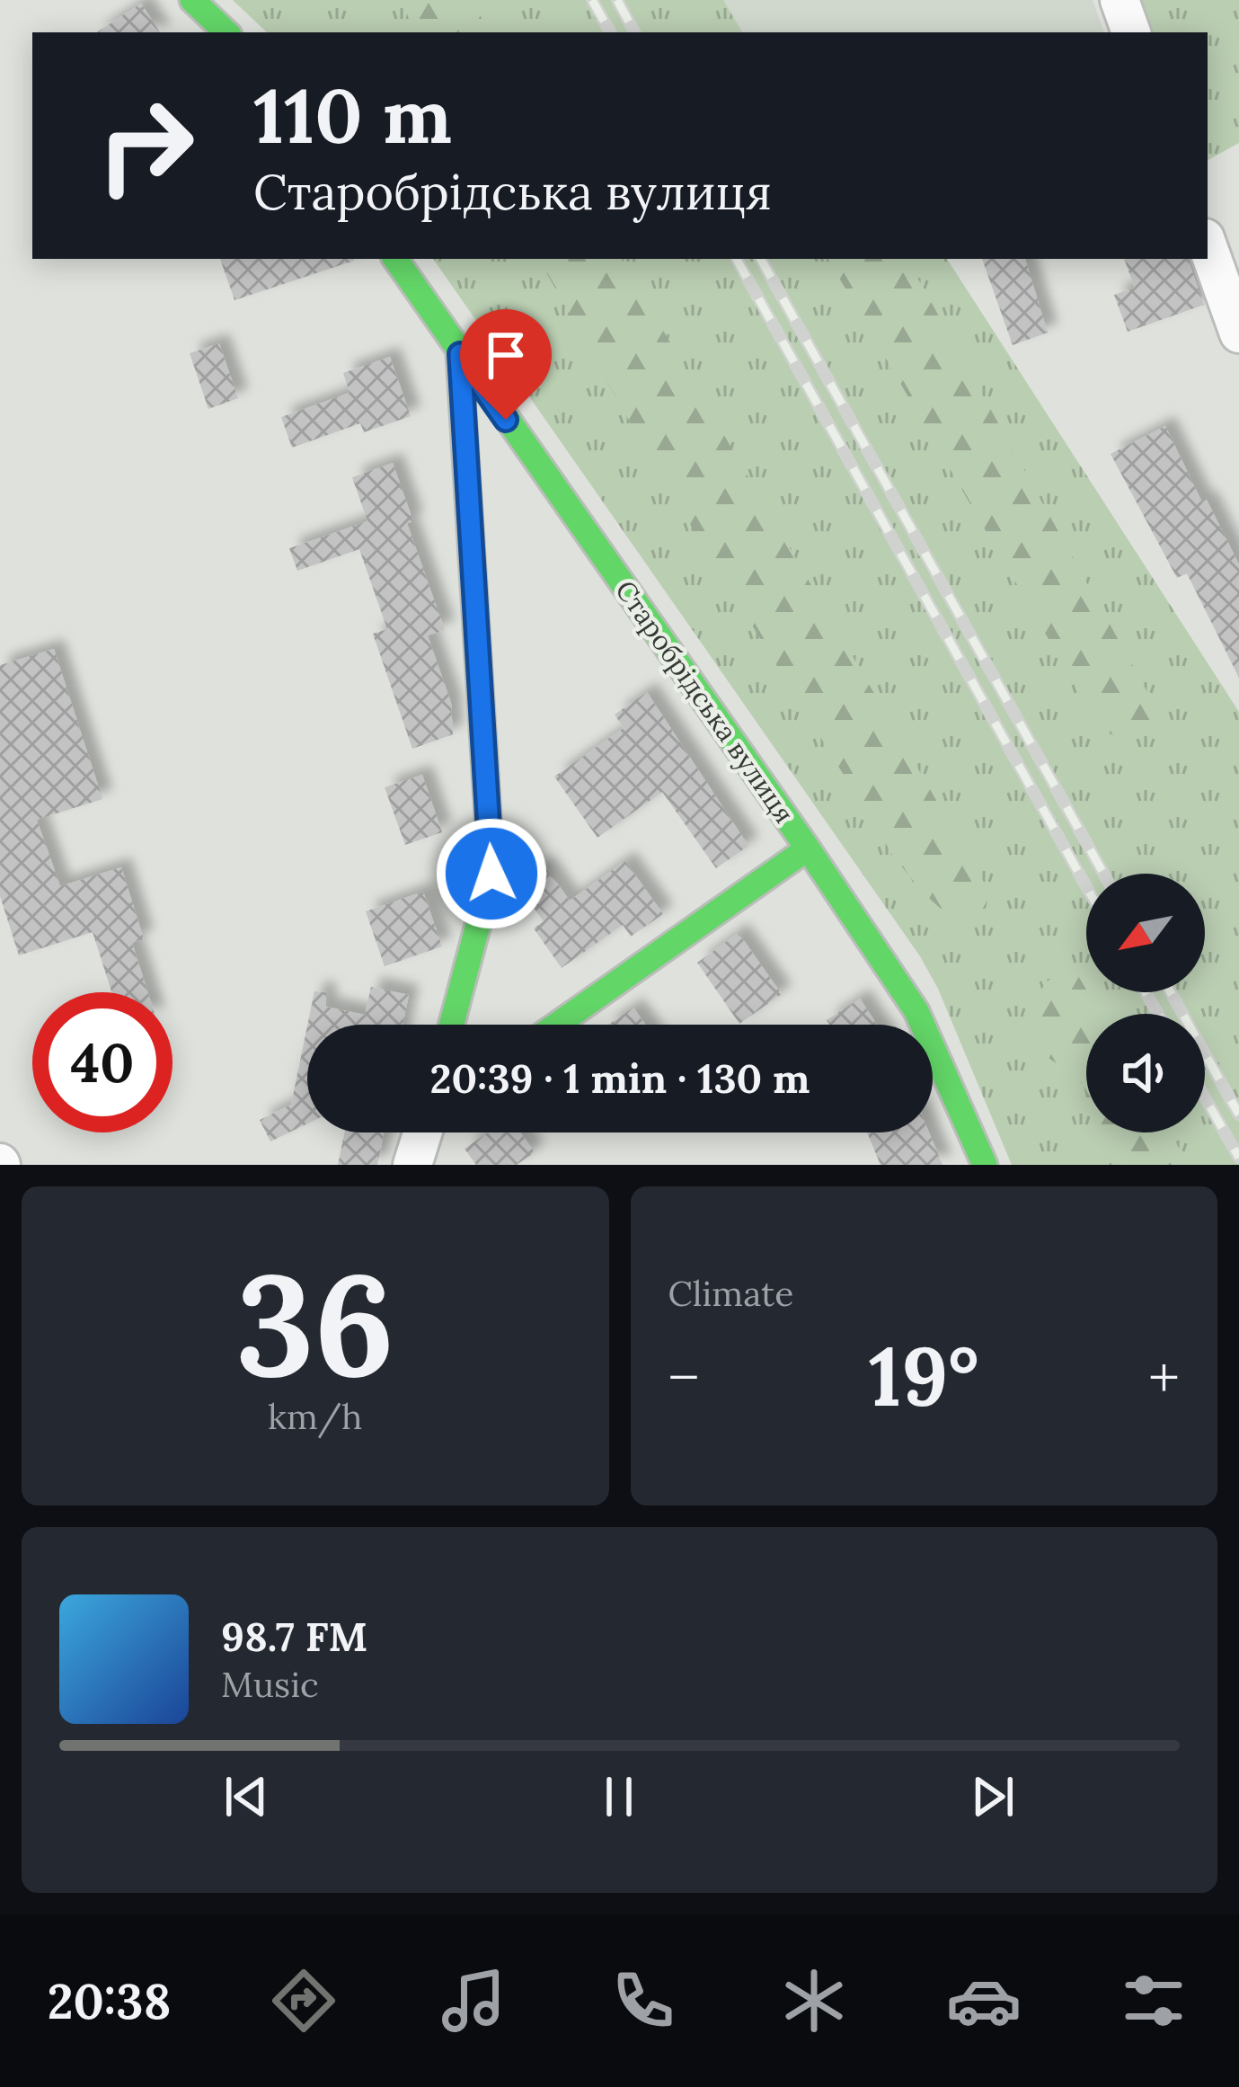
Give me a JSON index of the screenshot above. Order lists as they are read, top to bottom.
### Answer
{
  "streets": {
    "street": ["Старобрідська вулиця"]
  },
  "north": "bottom left",
  "page": {
    "turn": ["110 m", "Старобрідська вулиця"],
    "limit": "40",
    "trip": "20:39 · 1 min · 130 m",
    "tile": [
      ["36", "km/h"],
      "Climate"
    ],
    "heat": ["−", "19°", "+"],
    "song": ["98.7 FM", "Music"],
    "tabs": "20:38"
  }
}
